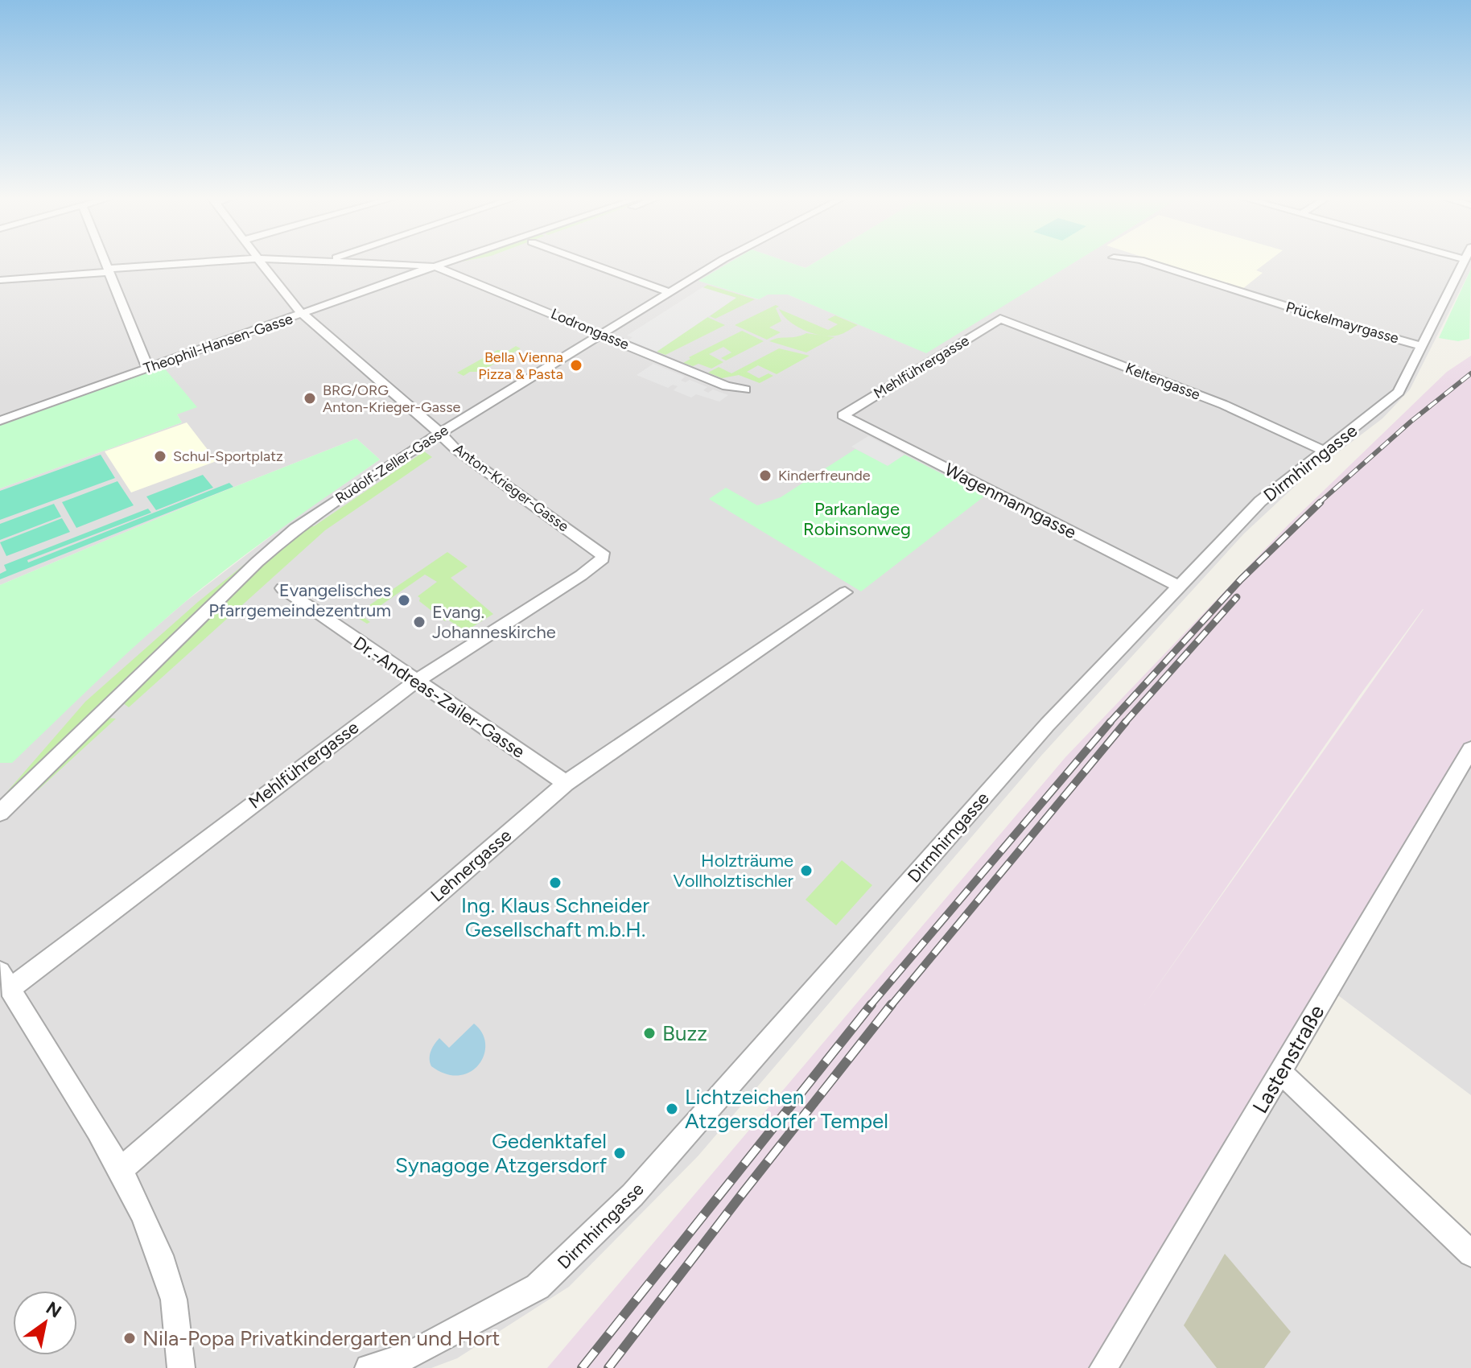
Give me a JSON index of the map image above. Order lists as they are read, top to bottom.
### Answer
{
  "streets": {
    "street": [
      "Prückelmayrgasse",
      "Lodrongasse",
      "Theophil-Hansen-Gasse",
      "Mehlführergasse",
      "Keltengasse",
      "Dirmhirngasse",
      "Rudolf-Zeller-Gasse",
      "Anton-Krieger-Gasse",
      "Wagenmanngasse",
      "Dr.-Andreas-Zailer-Gasse",
      "Lehnergasse",
      "Lastenstraße"
    ]
  },
  "crossings": [
    ["Prückelmayrgasse", "Dirmhirngasse"],
    ["Lodrongasse", "Rudolf-Zeller-Gasse"],
    ["Theophil-Hansen-Gasse", "Anton-Krieger-Gasse"],
    ["Mehlführergasse", "Keltengasse"],
    ["Mehlführergasse", "Anton-Krieger-Gasse"],
    ["Mehlführergasse", "Wagenmanngasse"],
    ["Mehlführergasse", "Dr.-Andreas-Zailer-Gasse"],
    ["Keltengasse", "Dirmhirngasse"],
    ["Dirmhirngasse", "Wagenmanngasse"],
    ["Rudolf-Zeller-Gasse", "Anton-Krieger-Gasse"],
    ["Dr.-Andreas-Zailer-Gasse", "Lehnergasse"]
  ],
  "parks": ["Parkanlage Robinsonweg"],
  "places": [
    "Bella Vienna Pizza & Pasta",
    "BRG/ORG Anton-Krieger-Gasse",
    "Schul-Sportplatz",
    "Kinderfreunde",
    "Evangelisches Pfarrgemeindezentrum",
    "Evang. Johanneskirche",
    "Holzträume Vollholztischler",
    "Ing. Klaus Schneider Gesellschaft m.b.H.",
    "Buzz",
    "Lichtzeichen Atzgersdorfer Tempel",
    "Gedenktafel Synagoge Atzgersdorf",
    "Nila-Popa Privatkindergarten und Hort"
  ],
  "north": "top right"
}
